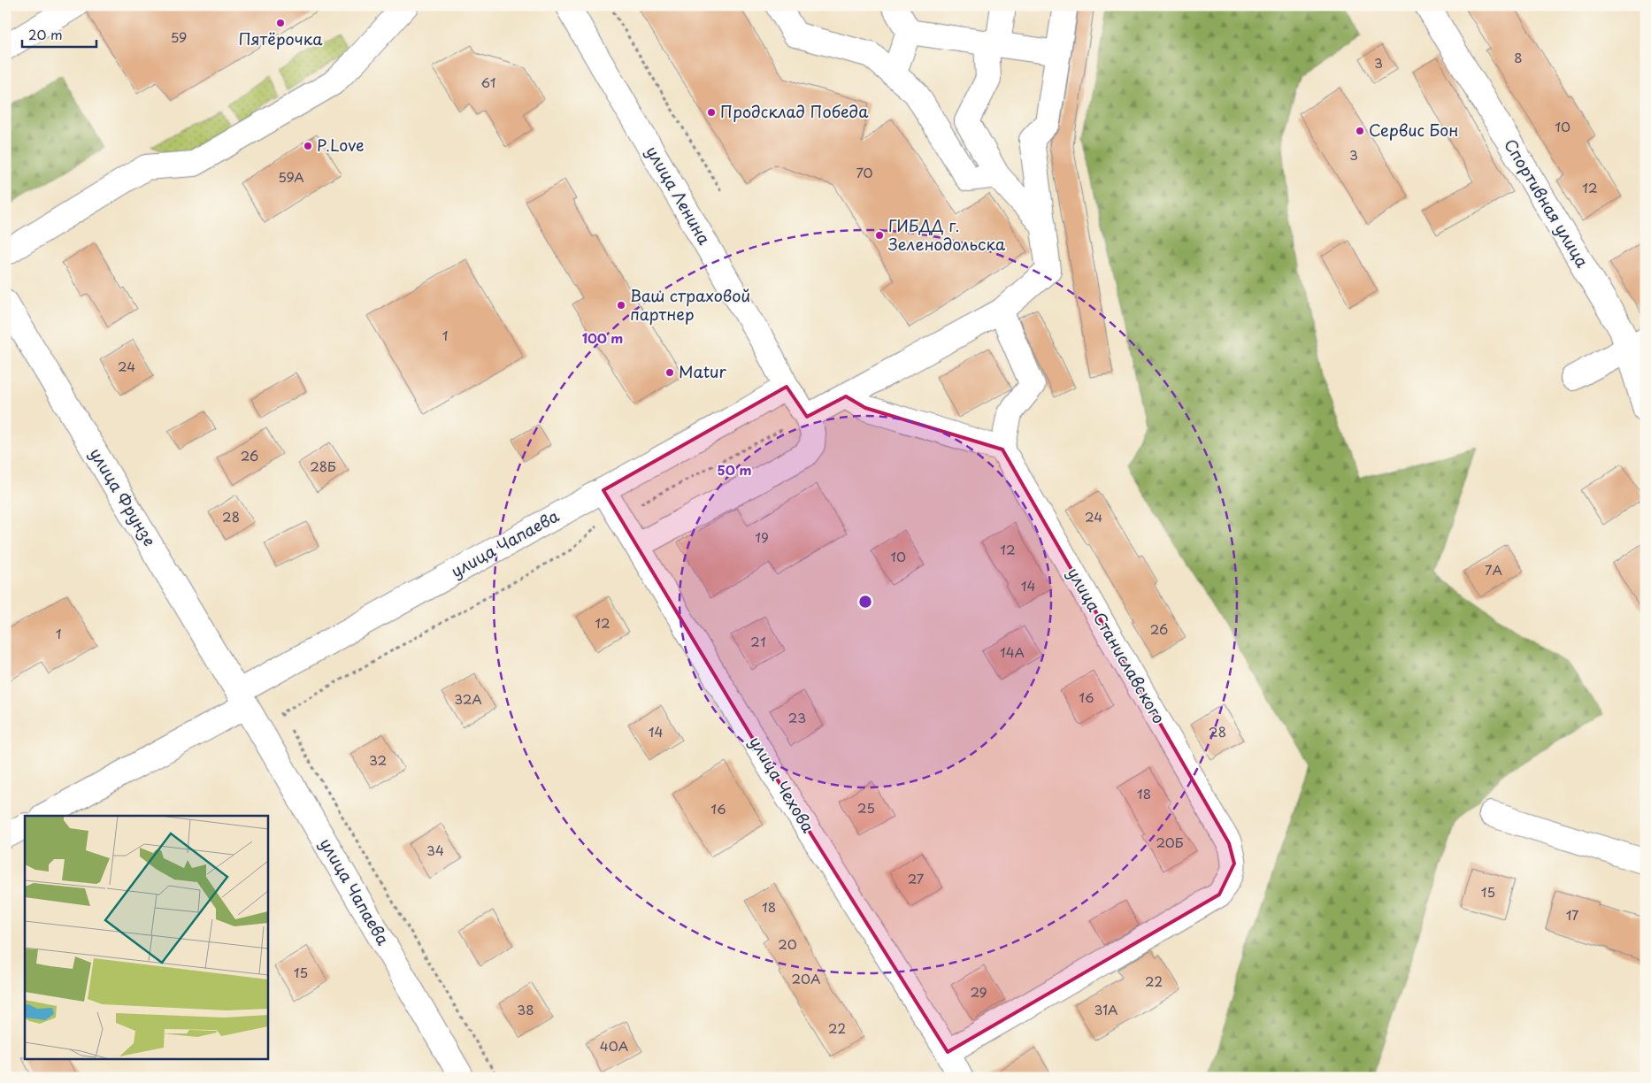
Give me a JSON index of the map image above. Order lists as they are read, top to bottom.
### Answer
{
  "streets": {
    "street": [
      "улица Ленина",
      "Спортивная улица",
      "улица Фрунзе",
      "улица Чапаева",
      "улица Станиславского",
      "улица Чехова"
    ]
  },
  "crossings": [
    ["улица Ленина", "улица Чапаева"],
    ["улица Ленина", "улица Чехова"],
    ["улица Фрунзе", "улица Чапаева"],
    ["улица Чапаева", "улица Чехова"],
    ["улица Станиславского", "улица Чехова"]
  ],
  "places": [
    "Пятёрочка",
    "Продсклад Победа",
    "Сервис Бон",
    "P.Love",
    "ГИБДД г. Зеленодольска",
    "Ваш страховой партнер",
    "Matur"
  ],
  "house_numbers": [
    "59",
    "8",
    "3",
    "61",
    "10",
    "3",
    "70",
    "59А",
    "12",
    "1",
    "24",
    "26",
    "28Б",
    "28",
    "24",
    "19",
    "12",
    "10",
    "7А",
    "14",
    "12",
    "26",
    "1",
    "21",
    "14А",
    "16",
    "32А",
    "23",
    "14",
    "28",
    "32",
    "18",
    "25",
    "16",
    "20Б",
    "34",
    "27",
    "15",
    "18",
    "17",
    "20",
    "15",
    "20А",
    "22",
    "29",
    "38",
    "31А",
    "22",
    "40А"
  ],
  "scale_bar": "20 m",
  "rings": ["100 m", "50 m"]
}
